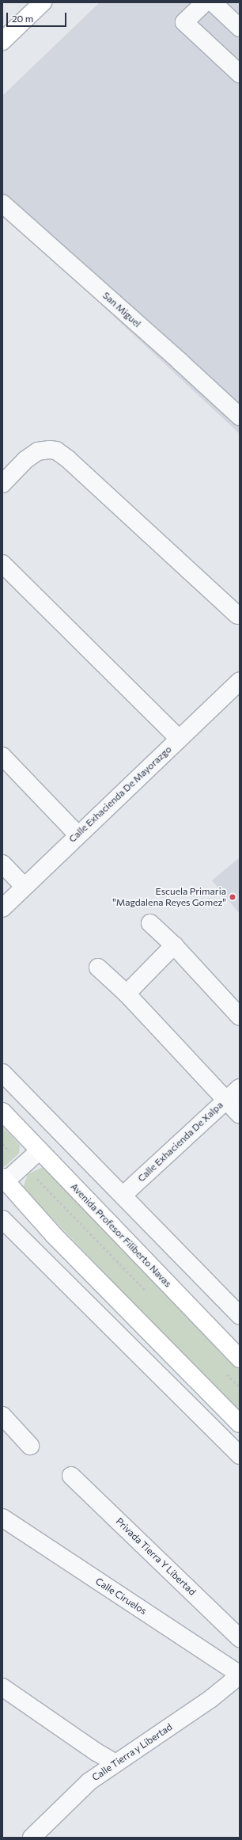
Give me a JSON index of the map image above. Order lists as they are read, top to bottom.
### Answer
{
  "streets": {
    "main road": ["Avenida Profesor Filiberto Navas"],
    "street": [
      "San Miguel",
      "Calle Exhacienda De Mayorazgo",
      "Calle Exhacienda De Xalpa",
      "Privada Tierra Y Libertad",
      "Calle Ciruelos",
      "Calle Tierra y Libertad"
    ]
  },
  "crossings": [
    ["Calle Ciruelos", "Calle Tierra y Libertad"]
  ],
  "places": ["Escuela Primaria \"Magdalena Reyes Gomez\""],
  "scale_bar": "20 m"
}
